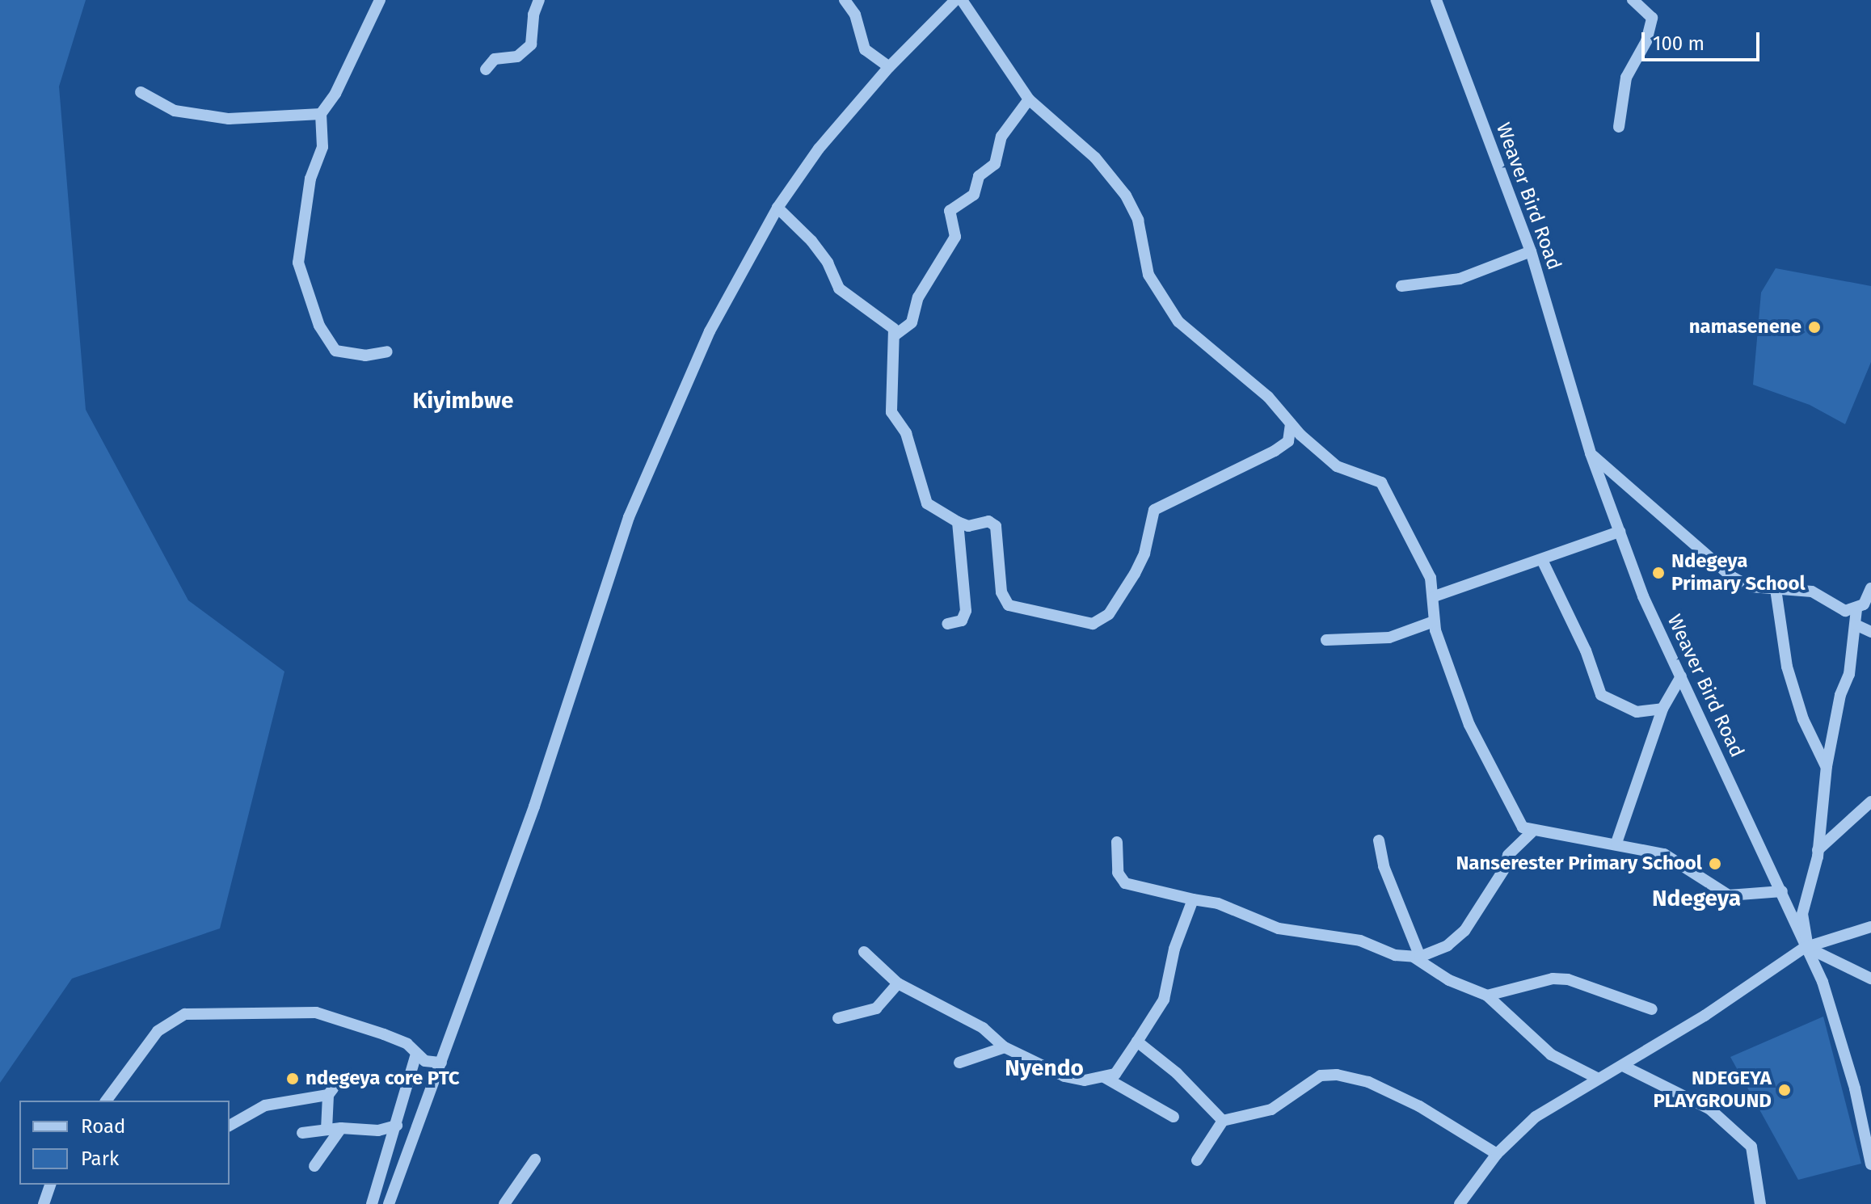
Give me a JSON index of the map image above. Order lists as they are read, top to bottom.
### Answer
{
  "streets": {
    "street": ["Weaver Bird Road"]
  },
  "districts": ["Kiyimbwe", "Ndegeya", "Nyendo"],
  "places": [
    "namasenene",
    "Ndegeya Primary School",
    "Nanserester Primary School",
    "ndegeya core PTC",
    "NDEGEYA PLAYGROUND"
  ],
  "legend": ["Road", "Park"],
  "scale_bar": "100 m"
}
